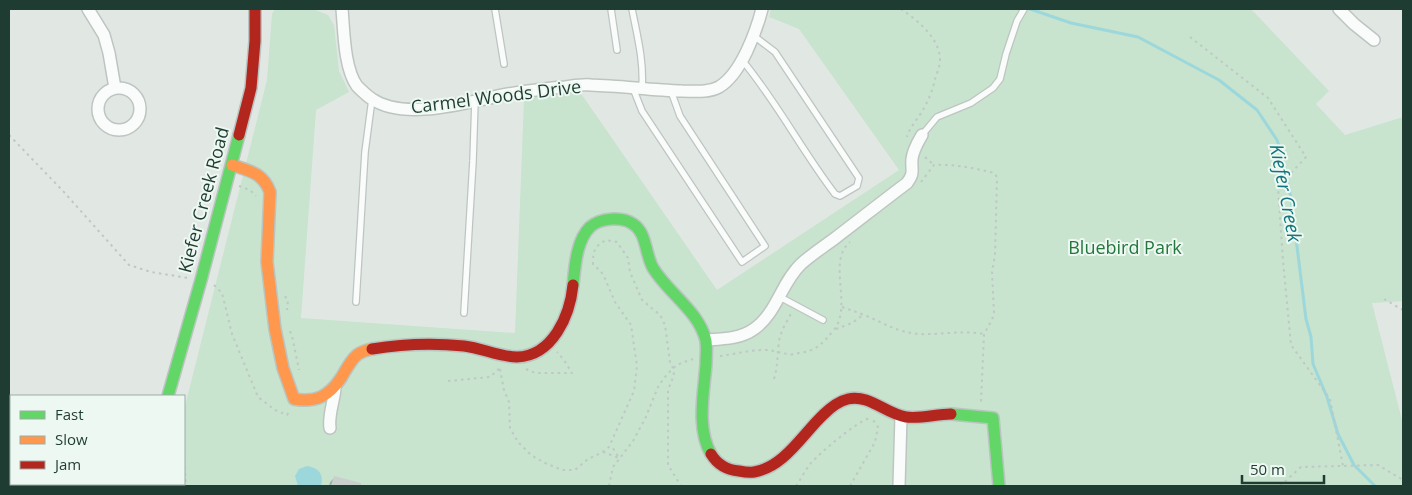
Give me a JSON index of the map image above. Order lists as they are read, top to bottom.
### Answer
{
  "streets": {
    "street": ["Carmel Woods Drive", "Kiefer Creek Road"]
  },
  "water": ["Kiefer Creek"],
  "parks": ["Bluebird Park"],
  "legend": ["Fast", "Slow", "Jam"],
  "scale_bar": "50 m"
}
